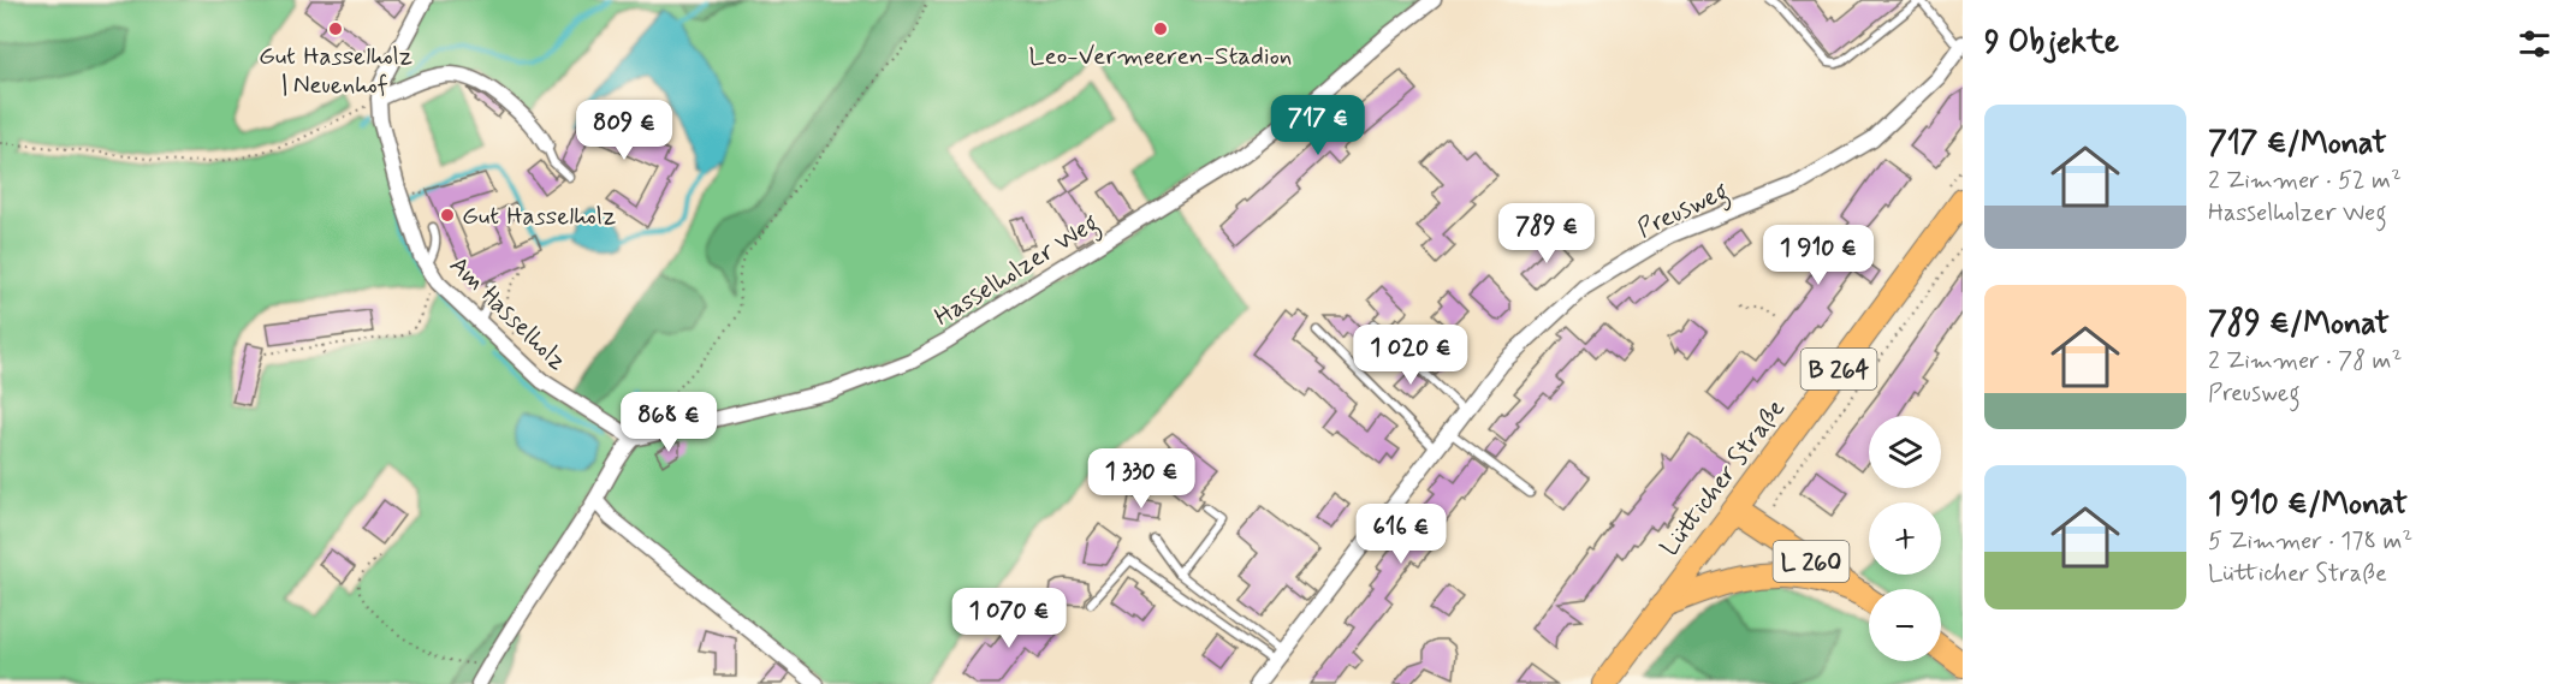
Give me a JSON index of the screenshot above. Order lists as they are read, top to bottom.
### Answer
{
  "streets": {
    "main road": ["B 264", "Lütticher Straße", "L 260"],
    "street": ["Preusweg", "Hasselholzer Weg", "Am Hasselholz"]
  },
  "crossings": [
    ["Hasselholzer Weg", "Am Hasselholz"],
    ["Lütticher Straße", "L 260"]
  ],
  "places": ["Gut Hasselholz | Neuenhof", "Leo-Vermeeren-Stadion", "Gut Hasselholz"],
  "page": {
    "heading": "9 Objekte",
    "list": [
      {
        "name": "717 €/Monat",
        "note": "2 Zimmer · 52 m² · Hasselholzer Weg"
      },
      {
        "name": "789 €/Monat",
        "note": "2 Zimmer · 78 m² · Preusweg"
      },
      {
        "name": "1 910 €/Monat",
        "note": "5 Zimmer · 178 m² · Lütticher Straße"
      }
    ],
    "price": [
      "717 €",
      "809 €",
      "789 €",
      "1 910 €",
      "1 020 €",
      "868 €",
      "1 330 €",
      "616 €",
      "1 070 €"
    ],
    "map_buttons": ["+", "−"]
  }
}
